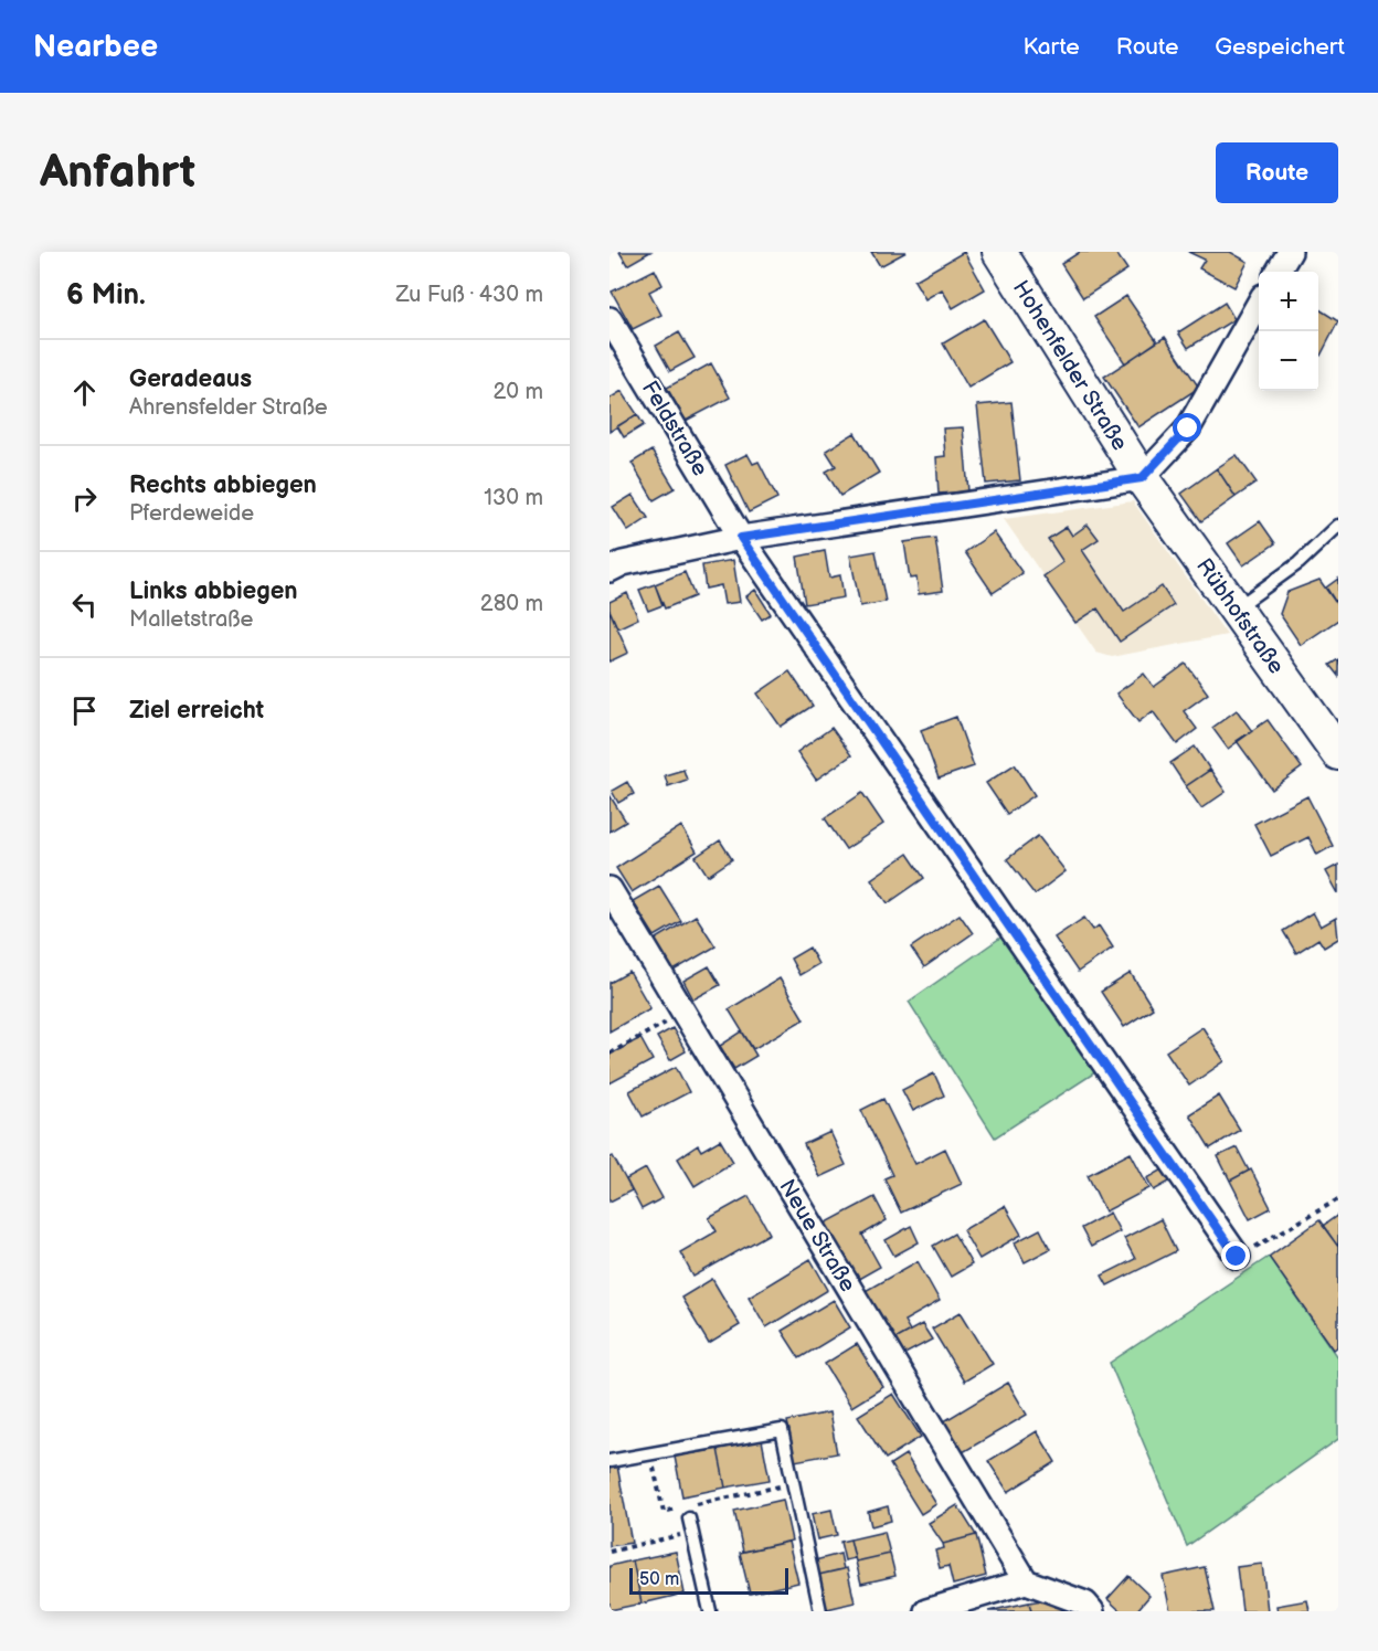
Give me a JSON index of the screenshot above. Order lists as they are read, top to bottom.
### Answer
{
  "streets": {
    "street": [
      "Hohenfelder Straße",
      "Feldstraße",
      "Rübhofstraße",
      "Neue Straße"
    ]
  },
  "crossings": [
    ["Hohenfelder Straße", "Rübhofstraße"]
  ],
  "scale_bar": "50 m",
  "page": {
    "header": "Nearbee",
    "nav": ["Karte", "Route", "Gespeichert"],
    "buttons": "Route",
    "title": "Anfahrt",
    "heading": ["6 Min.", "Zu Fuß · 430 m"],
    "map_buttons": ["+", "−"],
    "list": [
      ["Geradeaus", "Ahrensfelder Straße", "20 m"],
      ["Rechts abbiegen", "Pferdeweide", "130 m"],
      ["Links abbiegen", "Malletstraße", "280 m"],
      "Ziel erreicht"
    ],
    "scale": "50 m"
  }
}
